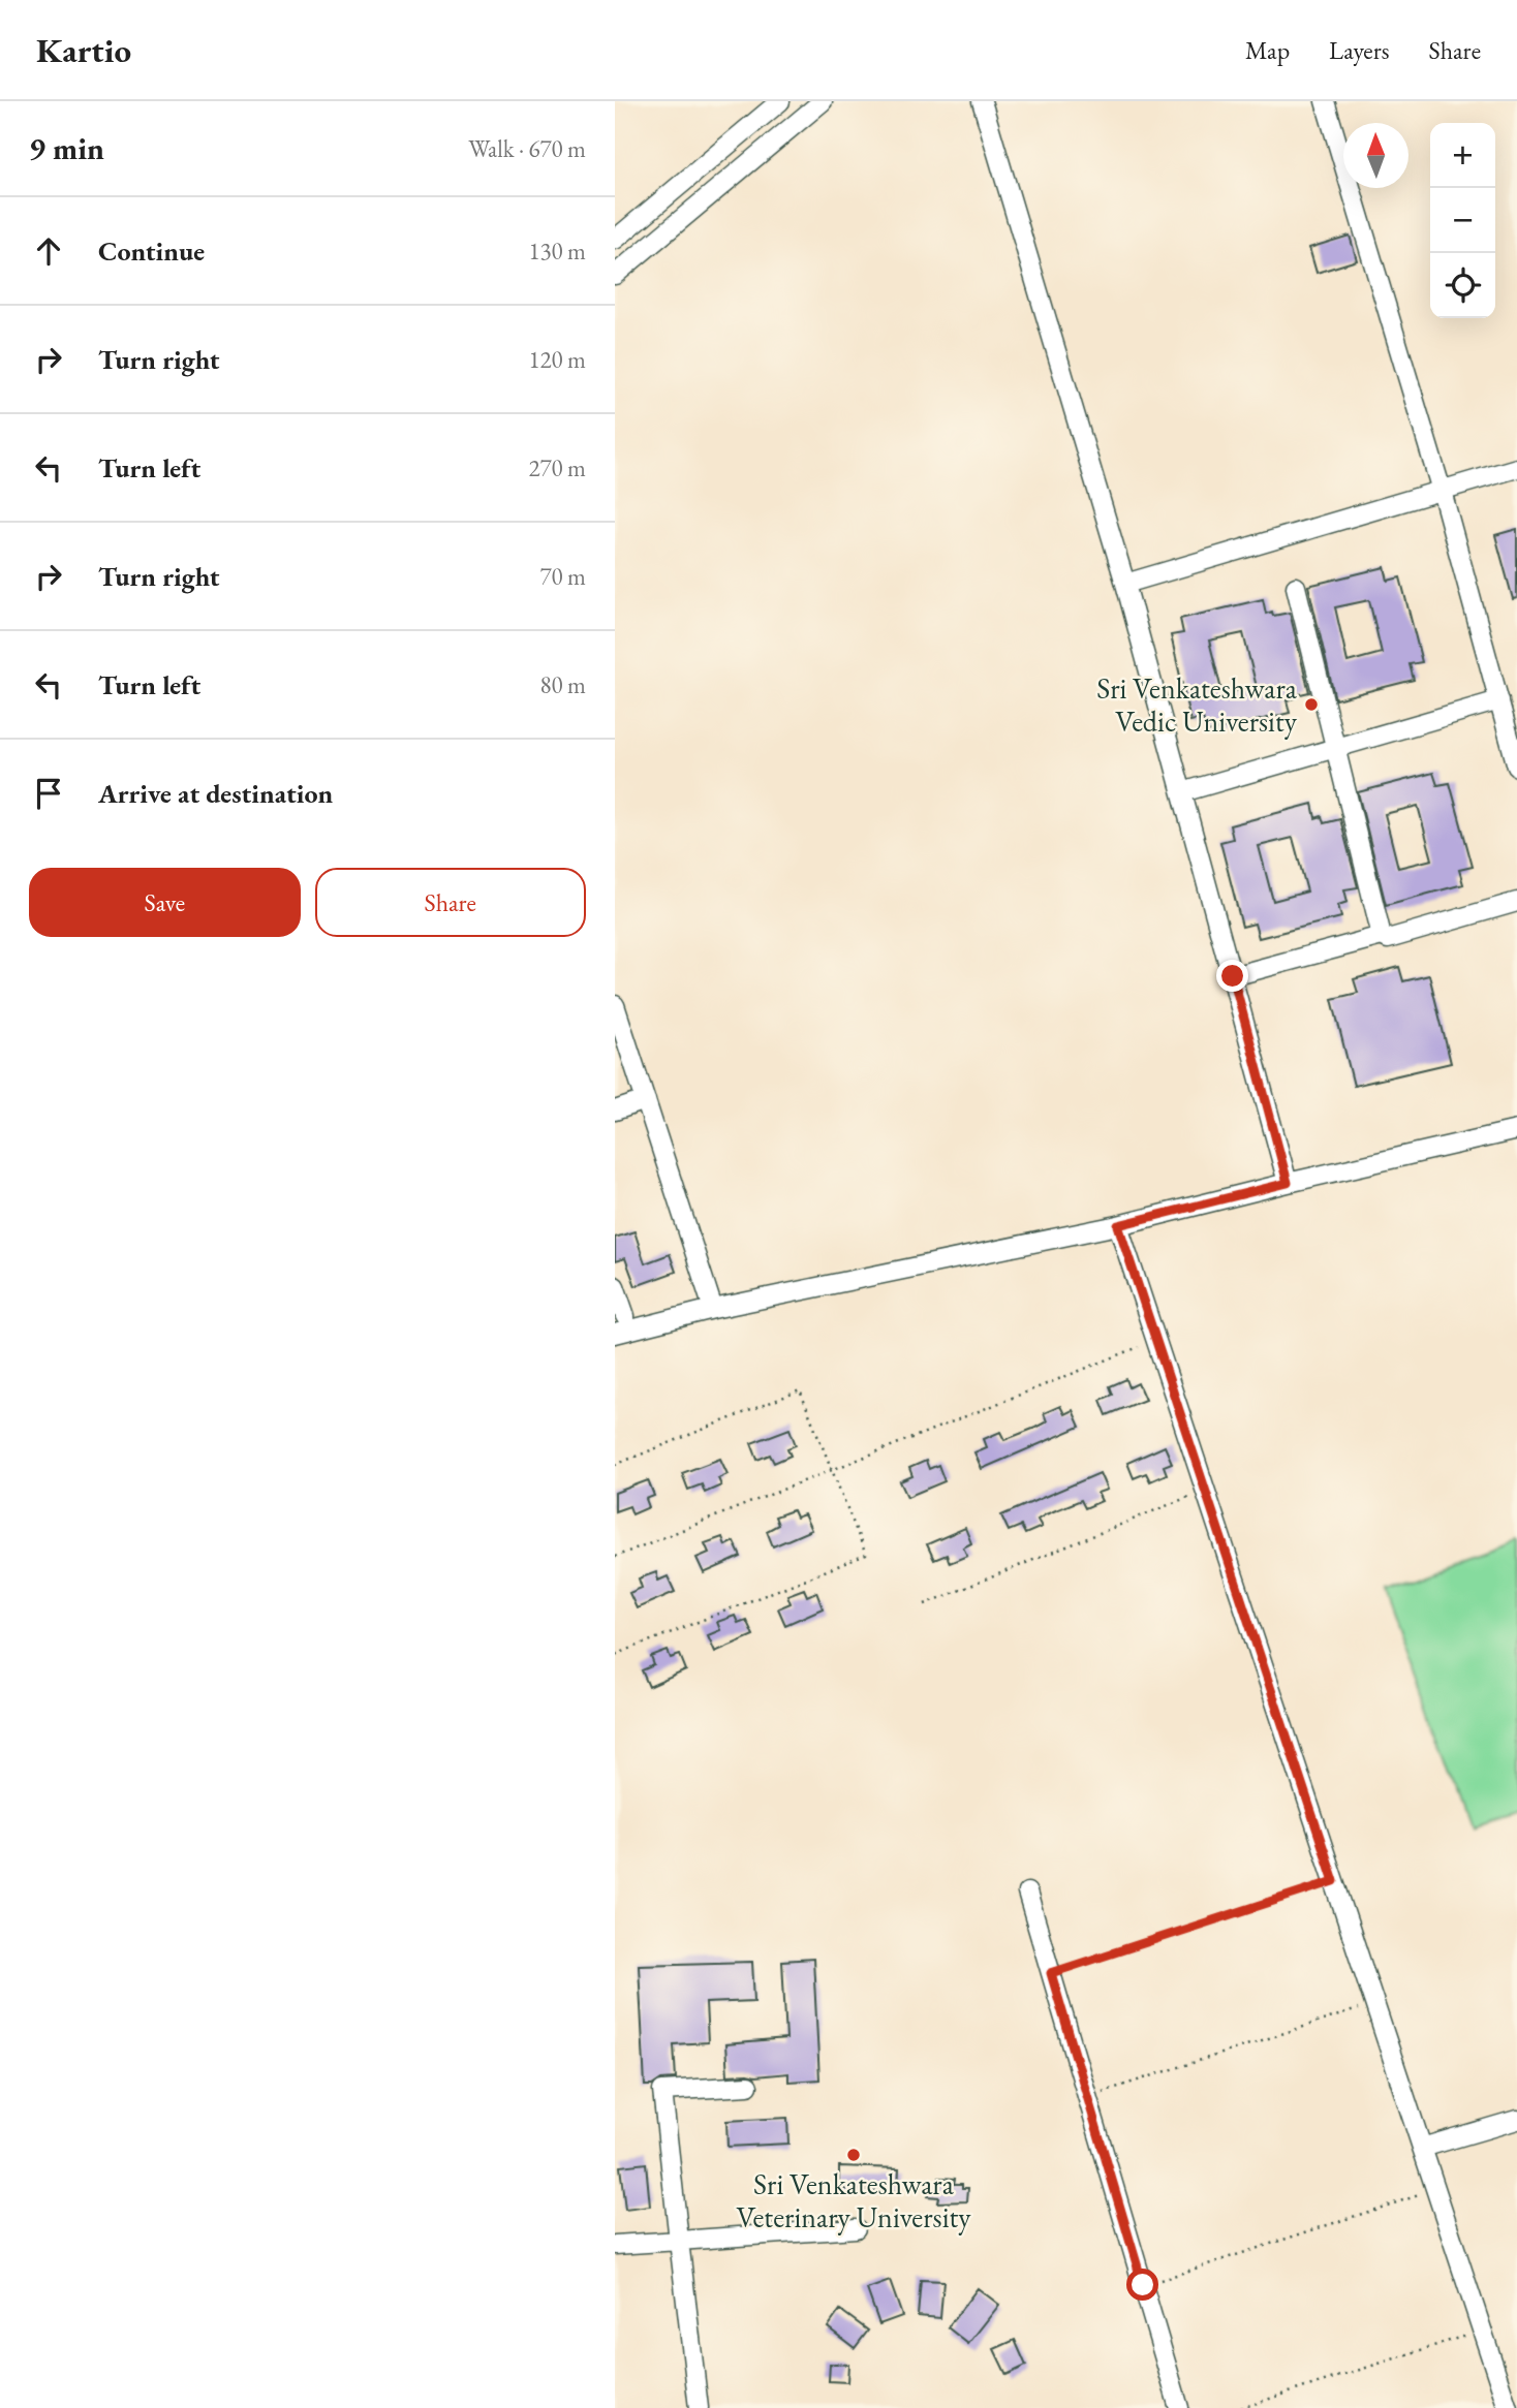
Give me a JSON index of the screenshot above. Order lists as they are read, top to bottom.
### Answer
{
  "places": ["Sri Venkateshwara Vedic University", "Sri Venkateshwara Veterinary University"],
  "north": "top",
  "page": {
    "header": "Kartio",
    "nav": ["Map", "Layers", "Share"],
    "heading": ["9 min", "Walk · 670 m"],
    "map_buttons": ["+", "−"],
    "list": [
      ["Continue", "130 m"],
      ["Turn right", "120 m"],
      ["Turn left", "270 m"],
      ["Turn right", "70 m"],
      ["Turn left", "80 m"],
      "Arrive at destination"
    ],
    "buttons": ["Save", "Share"]
  }
}
